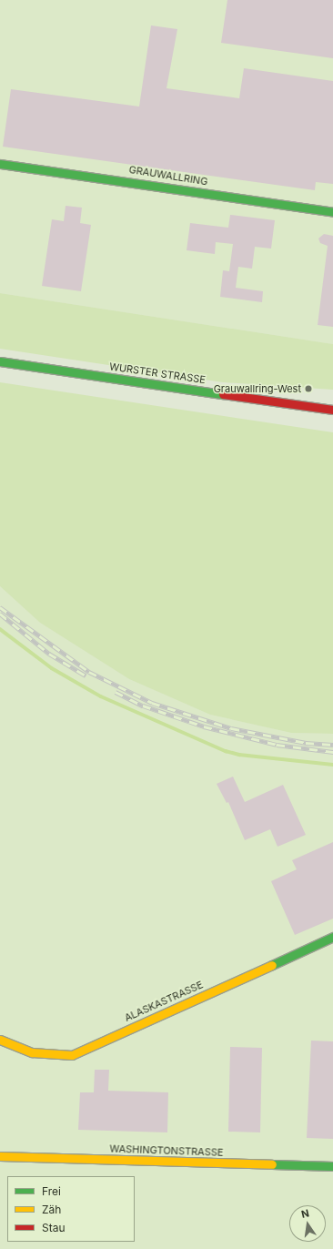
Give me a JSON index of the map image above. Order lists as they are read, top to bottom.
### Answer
{
  "streets": {
    "street": [
      "GRAUWALLRING",
      "WURSTER STRASSE",
      "ALASKASTRASSE",
      "WASHINGTONSTRASSE"
    ]
  },
  "places": ["Grauwallring-West"],
  "legend": ["Frei", "Zäh", "Stau"],
  "north": "top"
}
